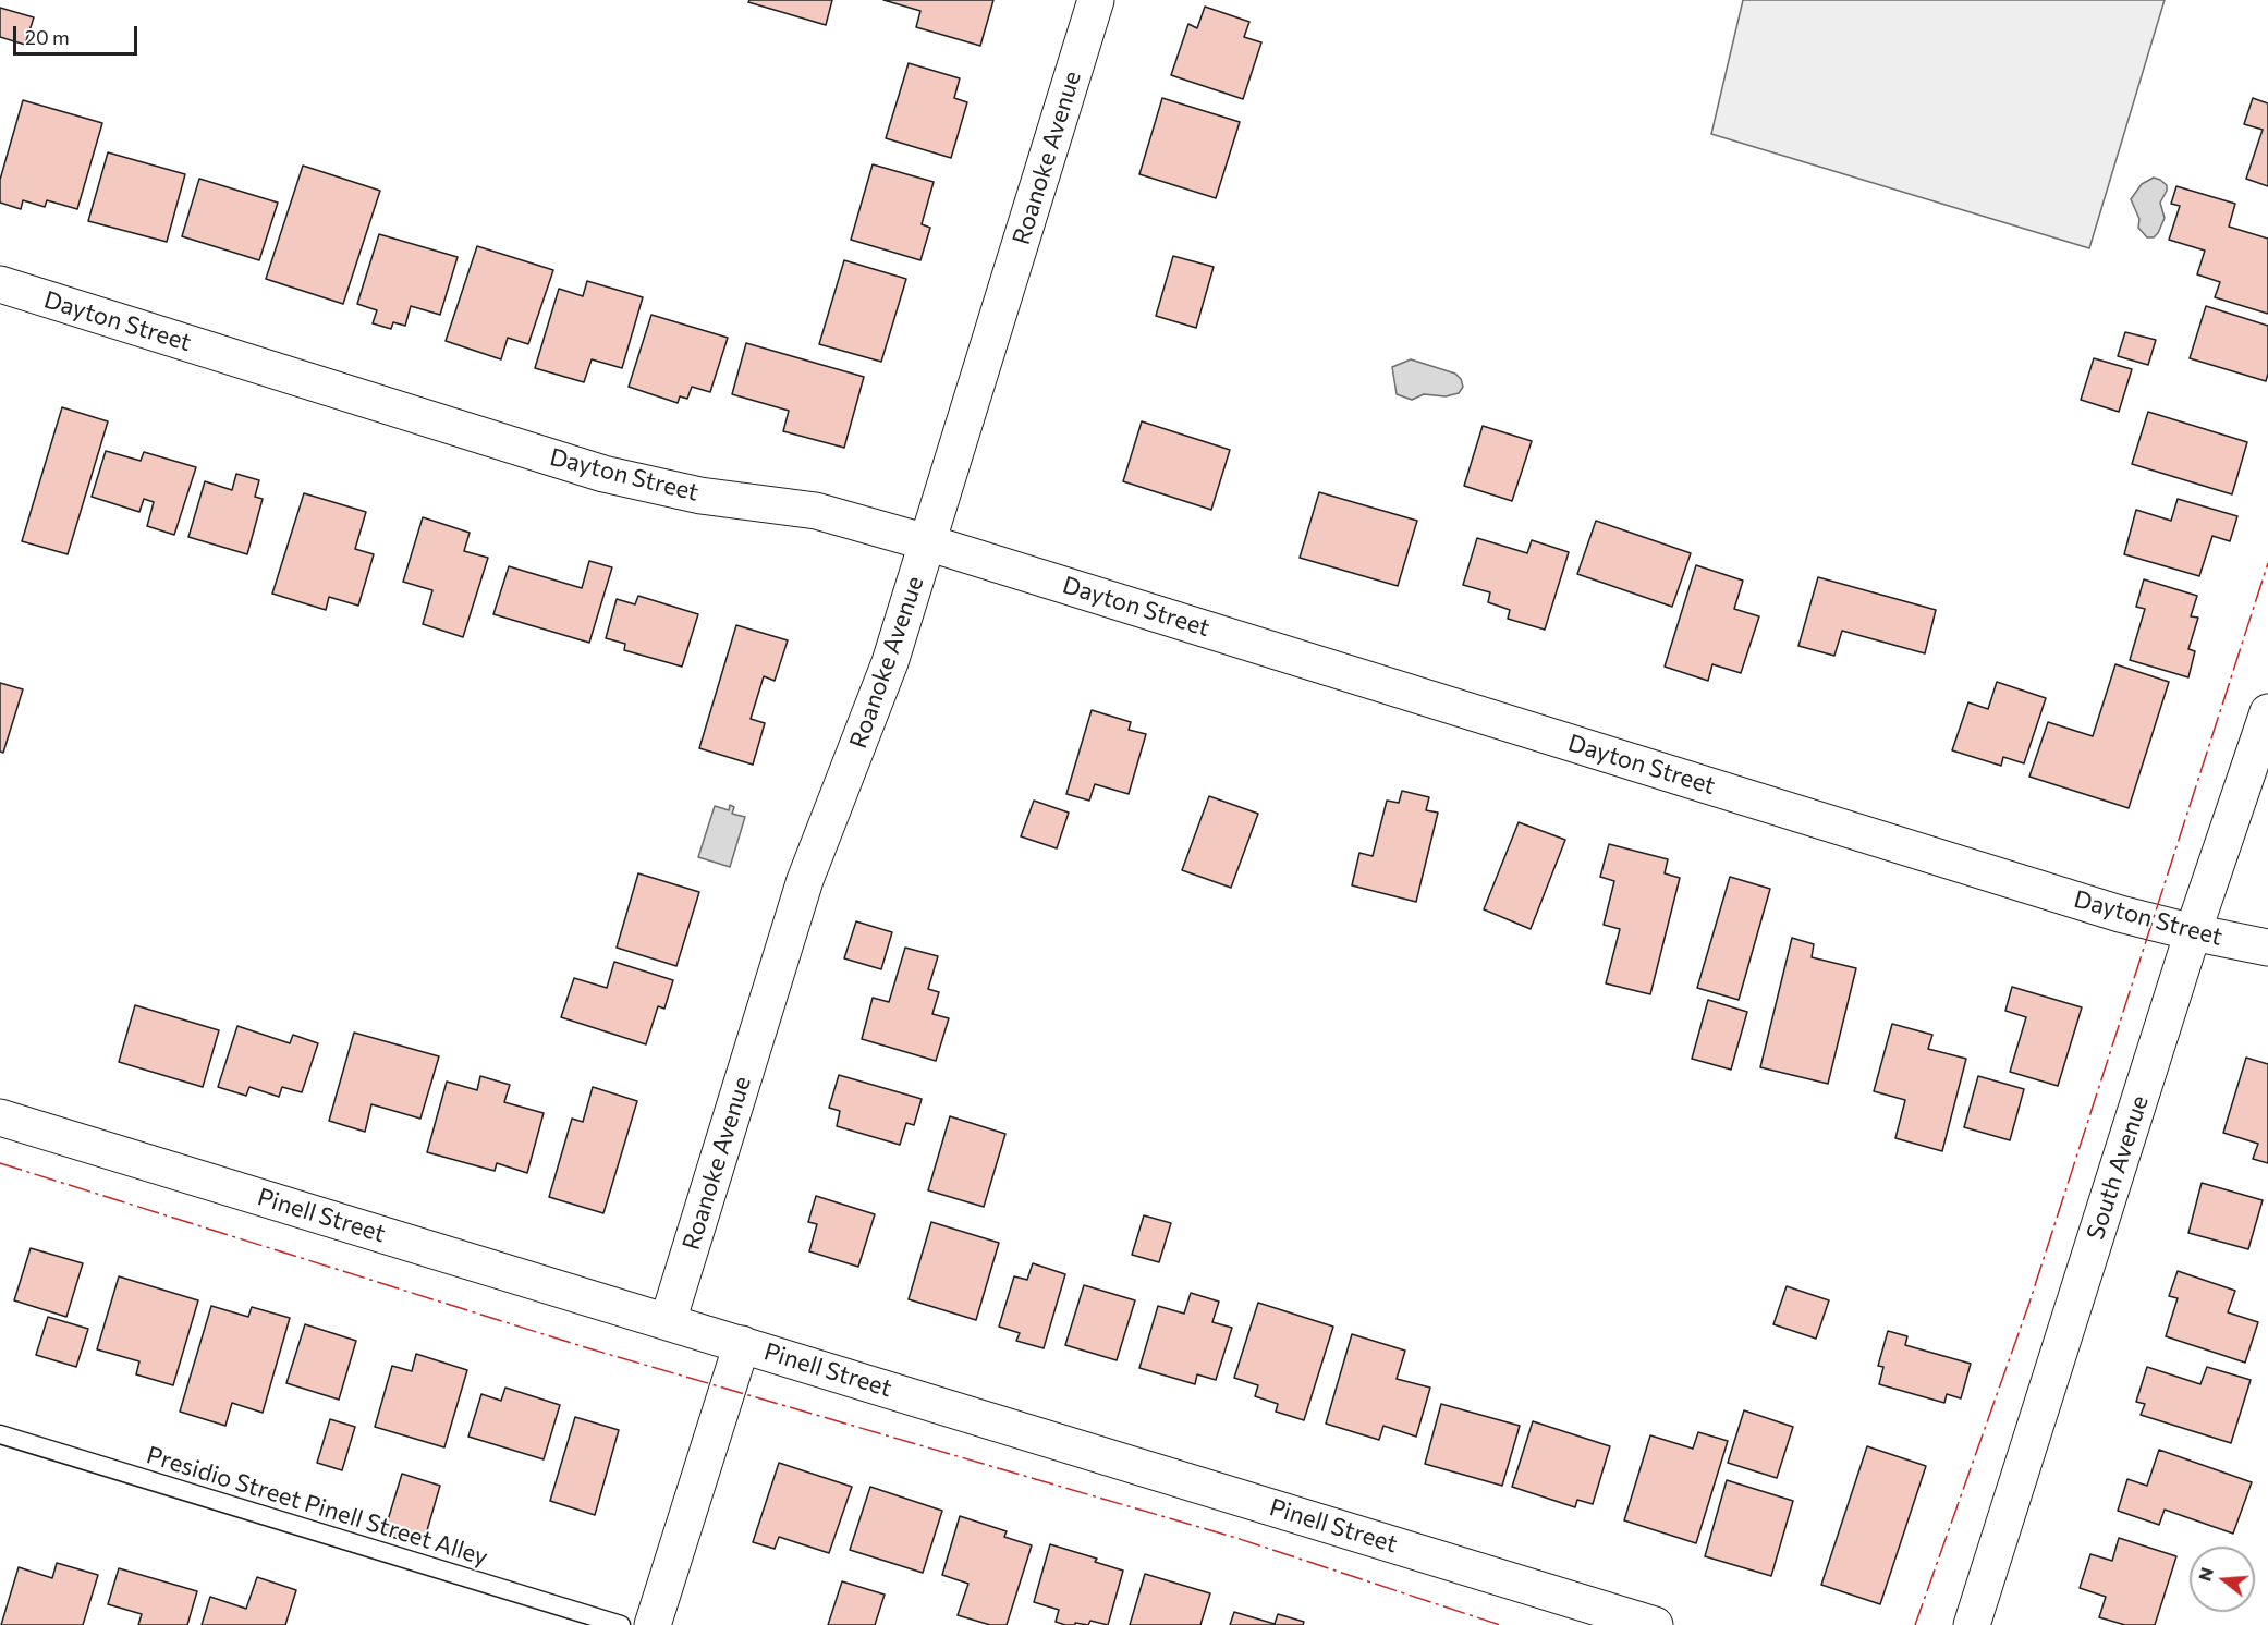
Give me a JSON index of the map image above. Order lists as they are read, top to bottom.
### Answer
{
  "streets": {
    "street": [
      "Roanoke Avenue",
      "Dayton Street",
      "South Avenue",
      "Pinell Street"
    ],
    "lane": ["Presidio Street Pinell Street Alley"]
  },
  "crossings": [
    ["Roanoke Avenue", "Dayton Street"],
    ["Roanoke Avenue", "Pinell Street"],
    ["Dayton Street", "South Avenue"]
  ],
  "scale_bar": "20 m",
  "north": "left"
}
